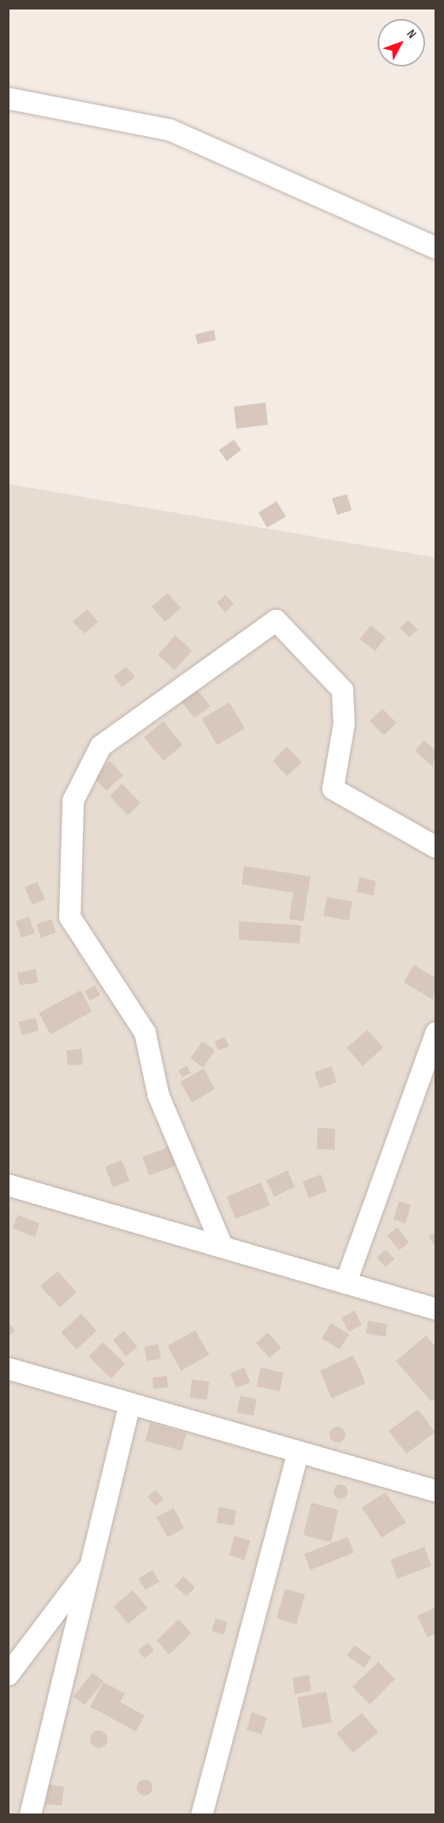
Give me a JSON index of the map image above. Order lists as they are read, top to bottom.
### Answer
{
  "north": "top right"
}
